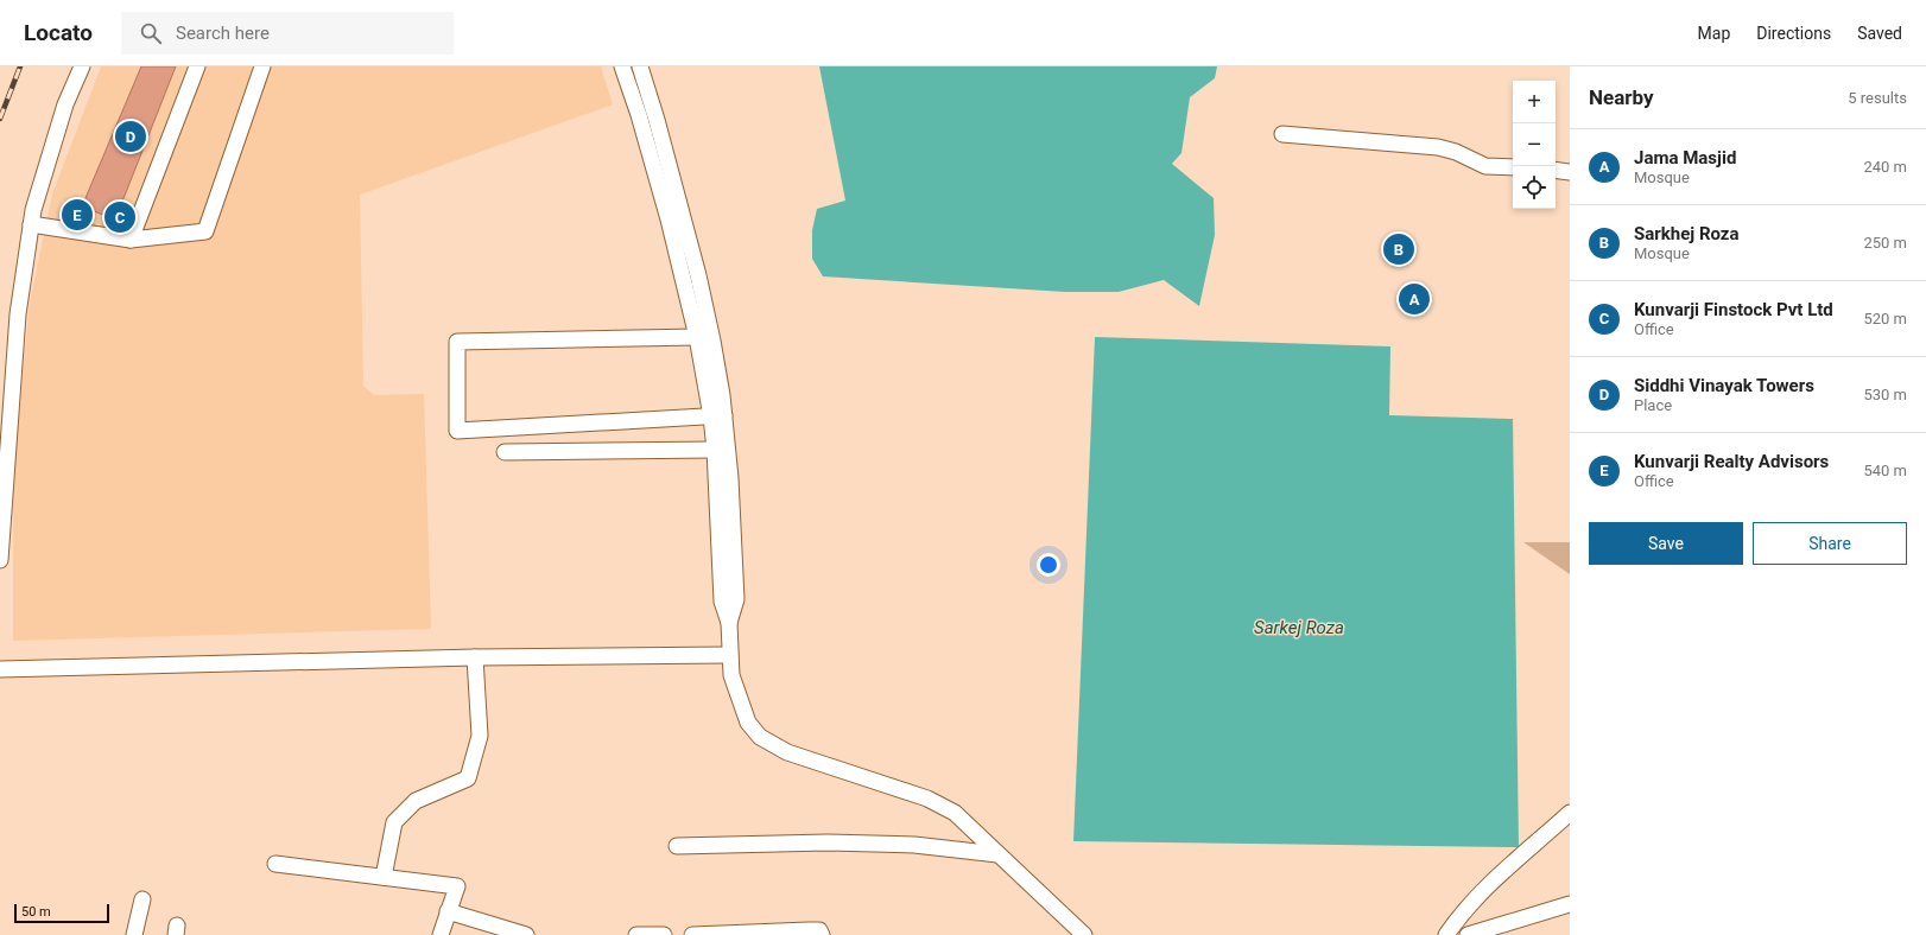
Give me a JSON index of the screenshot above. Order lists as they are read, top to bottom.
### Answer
{
  "water": ["Sarkej Roza"],
  "scale_bar": "50 m",
  "page": {
    "header": "Locato",
    "search": "Search here",
    "nav": ["Map", "Directions", "Saved"],
    "heading": ["Nearby", "5 results"],
    "map_buttons": ["+", "−"],
    "pins": [
      "D",
      "E",
      "C",
      "B",
      "A"
    ],
    "list": [
      {
        "mark": "A",
        "name": "Jama Masjid",
        "note": "Mosque",
        "value": "240 m"
      },
      {
        "mark": "B",
        "name": "Sarkhej Roza",
        "note": "Mosque",
        "value": "250 m"
      },
      {
        "mark": "C",
        "name": "Kunvarji Finstock Pvt Ltd",
        "note": "Office",
        "value": "520 m"
      },
      {
        "mark": "D",
        "name": "Siddhi Vinayak Towers",
        "note": "Place",
        "value": "530 m"
      },
      {
        "mark": "E",
        "name": "Kunvarji Realty Advisors",
        "note": "Office",
        "value": "540 m"
      }
    ],
    "buttons": ["Save", "Share"],
    "scale": "50 m"
  }
}
